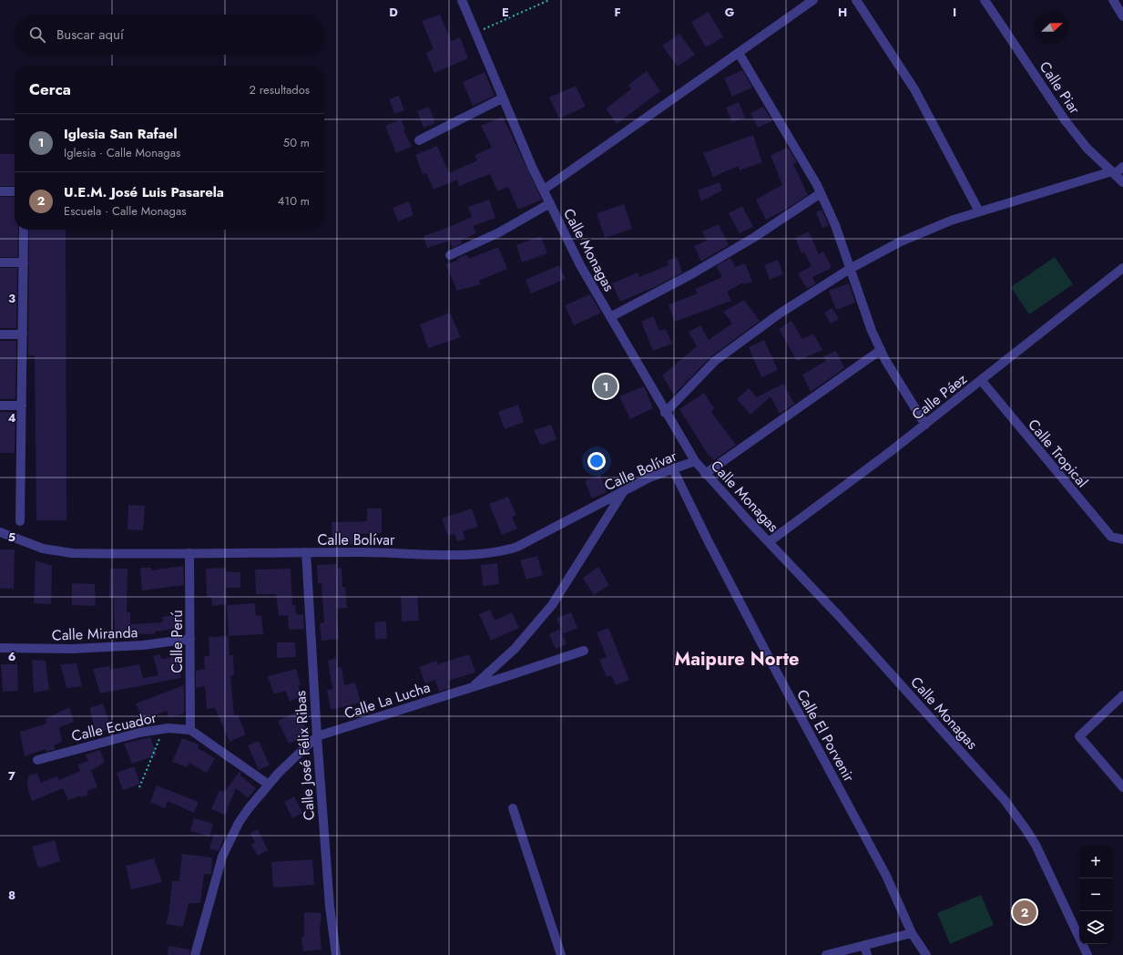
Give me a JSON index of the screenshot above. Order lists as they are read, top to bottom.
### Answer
{
  "streets": {
    "street": [
      "Calle Piar",
      "Calle Monagas",
      "Calle Páez",
      "Calle Tropical",
      "Calle Bolívar",
      "Calle Miranda",
      "Calle Perú",
      "Calle La Lucha",
      "Calle Ecuador",
      "Calle El Porvenir",
      "Calle José Félix Ribas"
    ]
  },
  "crossings": [
    ["Calle Monagas", "Calle Páez"],
    ["Calle Monagas", "Calle Bolívar"],
    ["Calle Páez", "Calle Tropical"],
    ["Calle Bolívar", "Calle Perú"],
    ["Calle Bolívar", "Calle La Lucha"],
    ["Calle Bolívar", "Calle El Porvenir"],
    ["Calle Bolívar", "Calle José Félix Ribas"],
    ["Calle Miranda", "Calle Perú"],
    ["Calle Perú", "Calle Ecuador"],
    ["Calle La Lucha", "Calle José Félix Ribas"]
  ],
  "districts": ["Maipure Norte"],
  "north": "right",
  "page": {
    "search": "Buscar aquí",
    "heading": ["Cerca", "2 resultados"],
    "list": [
      {
        "mark": "1",
        "name": "Iglesia San Rafael",
        "note": "Iglesia · Calle Monagas",
        "value": "50 m"
      },
      {
        "mark": "2",
        "name": "U.E.M. José Luis Pasarela",
        "note": "Escuela · Calle Monagas",
        "value": "410 m"
      }
    ],
    "pins": ["1", "2"],
    "map_buttons": ["+", "−"]
  },
  "grid": {
    "columns": [
      "D",
      "E",
      "F",
      "G",
      "H",
      "I"
    ],
    "rows": [
      "3",
      "4",
      "5",
      "6",
      "7",
      "8"
    ]
  }
}
